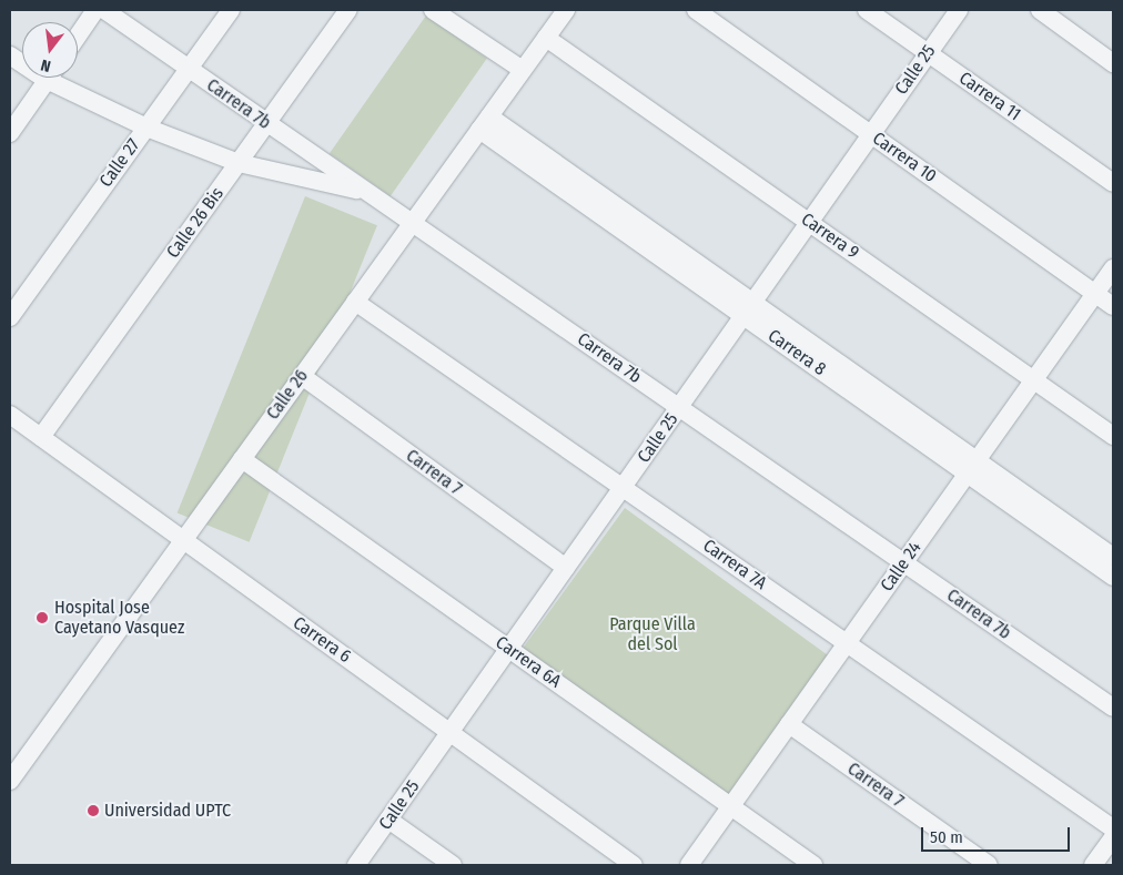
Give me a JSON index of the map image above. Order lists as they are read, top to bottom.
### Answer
{
  "streets": {
    "street": [
      "Calle 25",
      "Carrera 11",
      "Carrera 7b",
      "Carrera 10",
      "Calle 27",
      "Calle 26 Bis",
      "Carrera 9",
      "Carrera 8",
      "Calle 26",
      "Carrera 7",
      "Carrera 7A",
      "Calle 24",
      "Carrera 6",
      "Carrera 6A"
    ]
  },
  "crossings": [
    ["Calle 25", "Carrera 11"],
    ["Calle 25", "Carrera 7b"],
    ["Calle 25", "Carrera 10"],
    ["Calle 25", "Carrera 9"],
    ["Calle 25", "Carrera 8"],
    ["Calle 25", "Carrera 7"],
    ["Calle 25", "Carrera 7A"],
    ["Calle 25", "Carrera 6"],
    ["Calle 25", "Carrera 6A"],
    ["Carrera 7b", "Calle 27"],
    ["Carrera 7b", "Calle 26 Bis"],
    ["Carrera 7b", "Calle 26"],
    ["Carrera 7b", "Calle 24"],
    ["Carrera 10", "Calle 24"],
    ["Calle 26 Bis", "Carrera 6"],
    ["Carrera 9", "Calle 26"],
    ["Carrera 9", "Calle 24"],
    ["Carrera 8", "Calle 26"],
    ["Carrera 8", "Calle 24"],
    ["Calle 26", "Carrera 7"],
    ["Calle 26", "Carrera 7A"],
    ["Calle 26", "Carrera 6"],
    ["Calle 26", "Carrera 6A"],
    ["Carrera 7", "Calle 24"],
    ["Carrera 7A", "Calle 24"],
    ["Calle 24", "Carrera 6A"]
  ],
  "parks": ["Parque Villa del Sol"],
  "places": ["Hospital Jose Cayetano Vasquez", "Universidad UPTC"],
  "scale_bar": "50 m",
  "north": "bottom"
}
